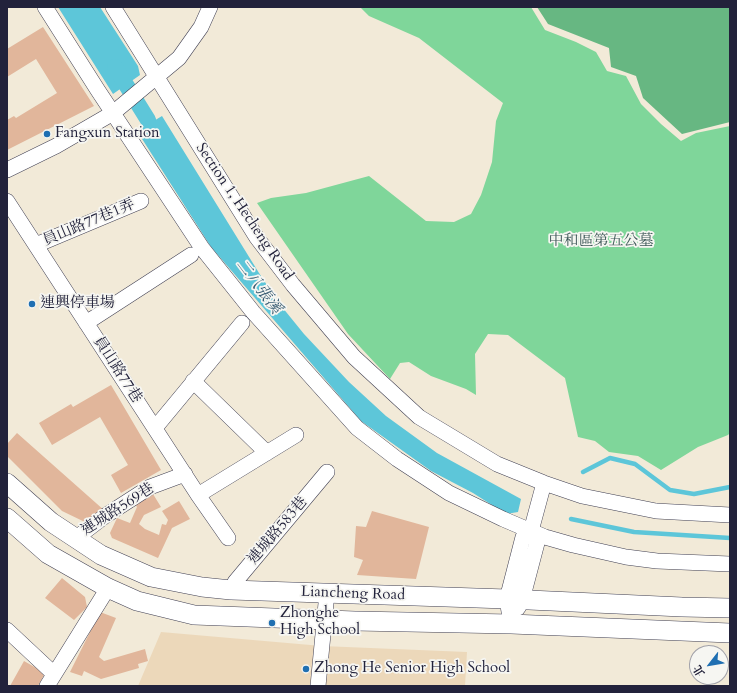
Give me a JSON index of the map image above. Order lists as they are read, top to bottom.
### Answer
{
  "streets": {
    "main road": ["Liancheng Road"],
    "street": [
      "Section 1, Hecheng Road",
      "員山路77巷1弄",
      "員山路77巷",
      "連城路569巷",
      "連城路583巷"
    ]
  },
  "crossings": [
    ["員山路77巷1弄", "員山路77巷"],
    ["員山路77巷", "連城路569巷"],
    ["連城路569巷", "Liancheng Road"],
    ["連城路583巷", "Liancheng Road"]
  ],
  "water": ["二八張溪"],
  "parks": ["中和區第五公墓"],
  "places": [
    "Fangxun Station",
    "連興停車場",
    "Zhonghe High School",
    "Zhong He Senior High School"
  ],
  "north": "bottom left"
}
